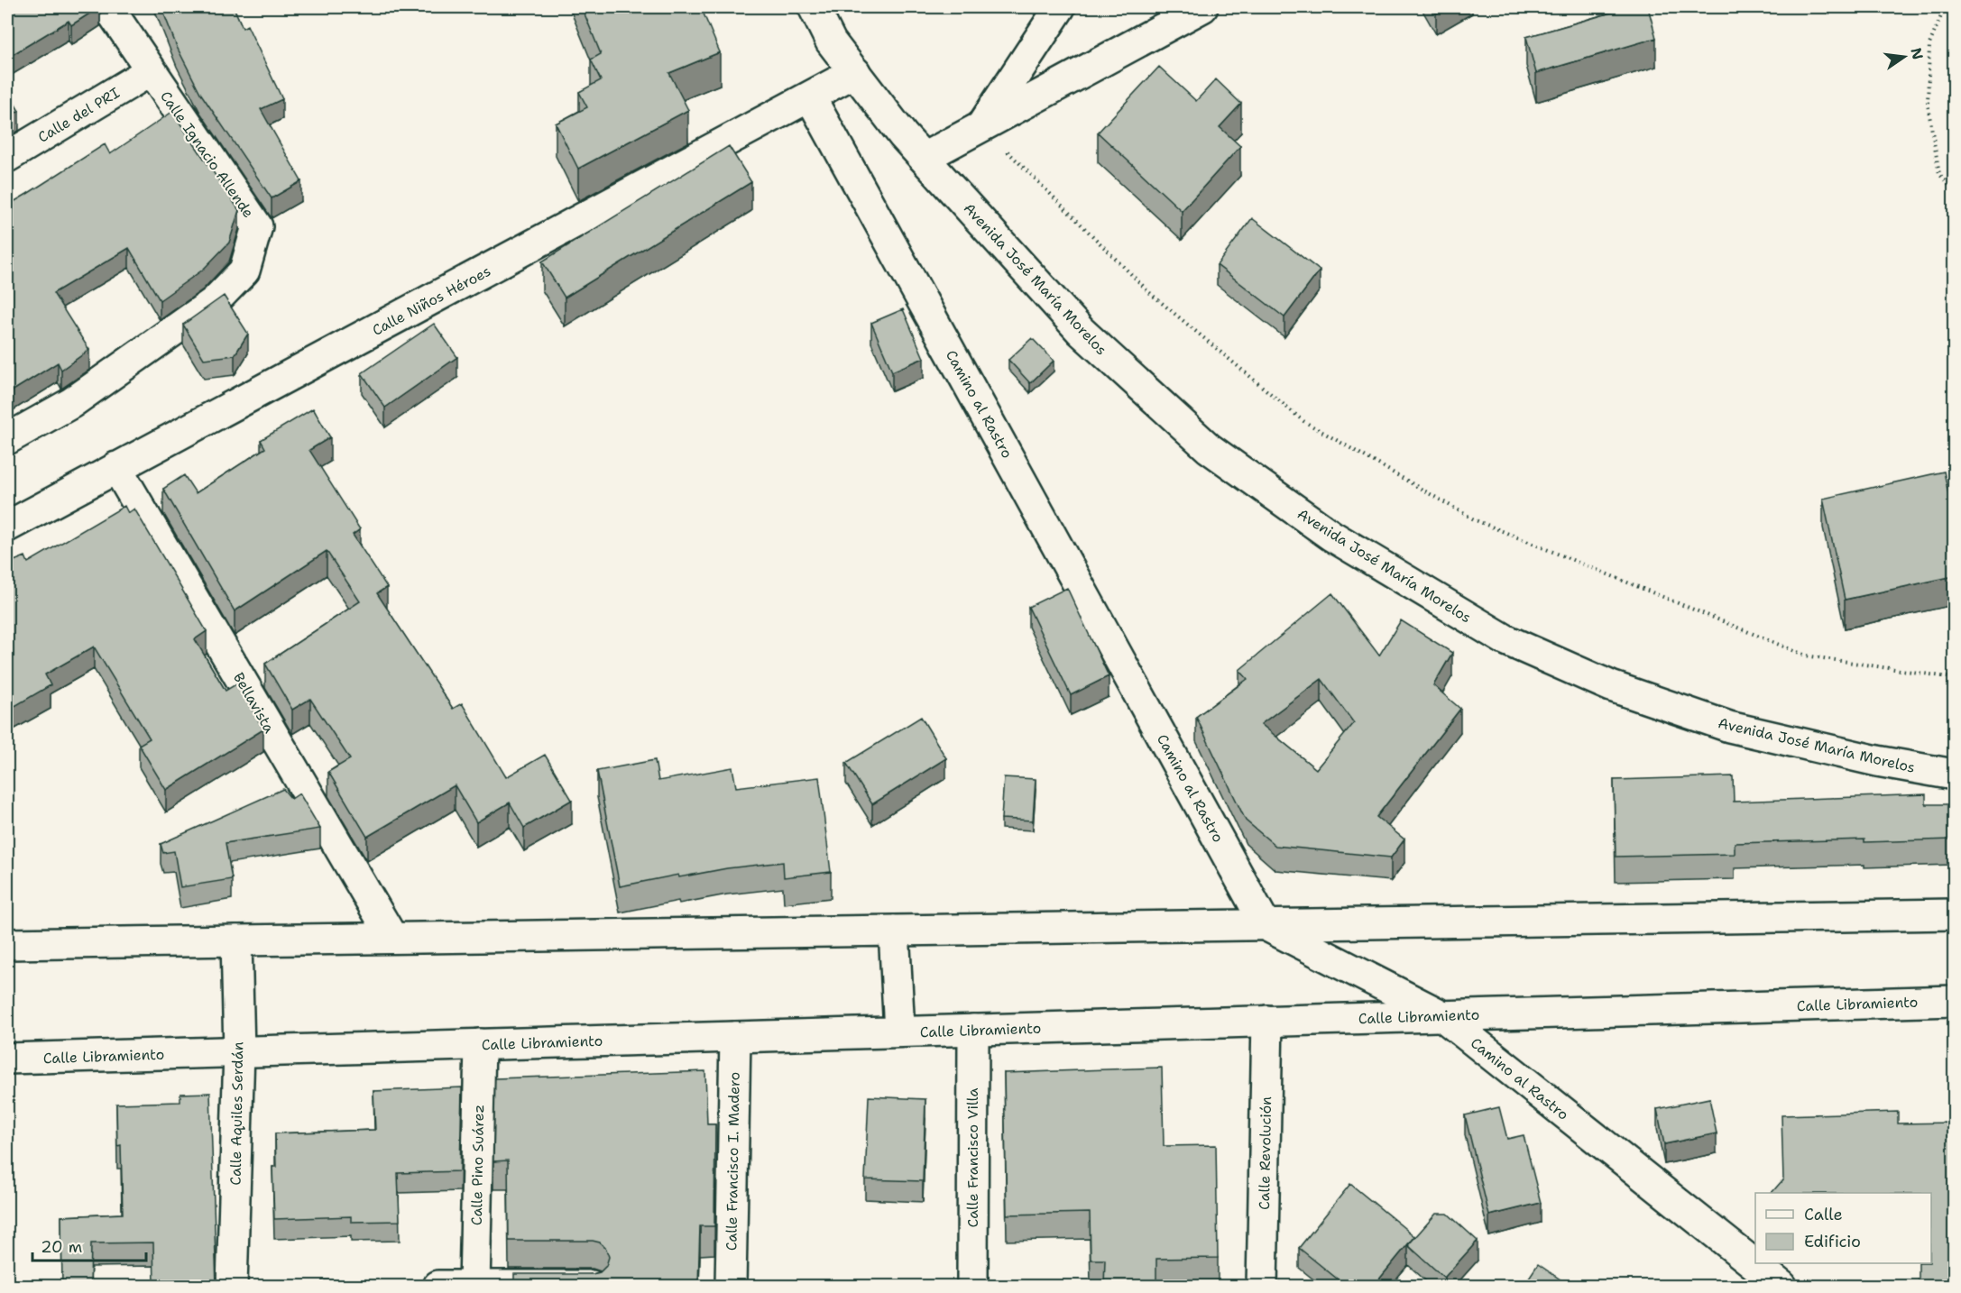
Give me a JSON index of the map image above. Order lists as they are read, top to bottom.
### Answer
{
  "streets": {
    "main road": [
      "Calle del PRI",
      "Calle Ignacio Allende",
      "Avenida José María Morelos",
      "Calle Niños Héroes",
      "Camino al Rastro",
      "Bellavista",
      "Calle Libramiento",
      "Calle Aquiles Serdán",
      "Calle Revolución",
      "Calle Francisco Villa",
      "Calle Francisco I. Madero",
      "Calle Pino Suárez"
    ]
  },
  "crossings": [
    ["Calle del PRI", "Calle Ignacio Allende"],
    ["Avenida José María Morelos", "Calle Niños Héroes"],
    ["Calle Niños Héroes", "Camino al Rastro"],
    ["Calle Niños Héroes", "Bellavista"],
    ["Camino al Rastro", "Calle Libramiento"],
    ["Calle Libramiento", "Calle Aquiles Serdán"],
    ["Calle Libramiento", "Calle Revolución"],
    ["Calle Libramiento", "Calle Francisco Villa"],
    ["Calle Libramiento", "Calle Francisco I. Madero"],
    ["Calle Libramiento", "Calle Pino Suárez"]
  ],
  "legend": ["Calle", "Edificio"],
  "scale_bar": "20 m",
  "north": "right"
}
